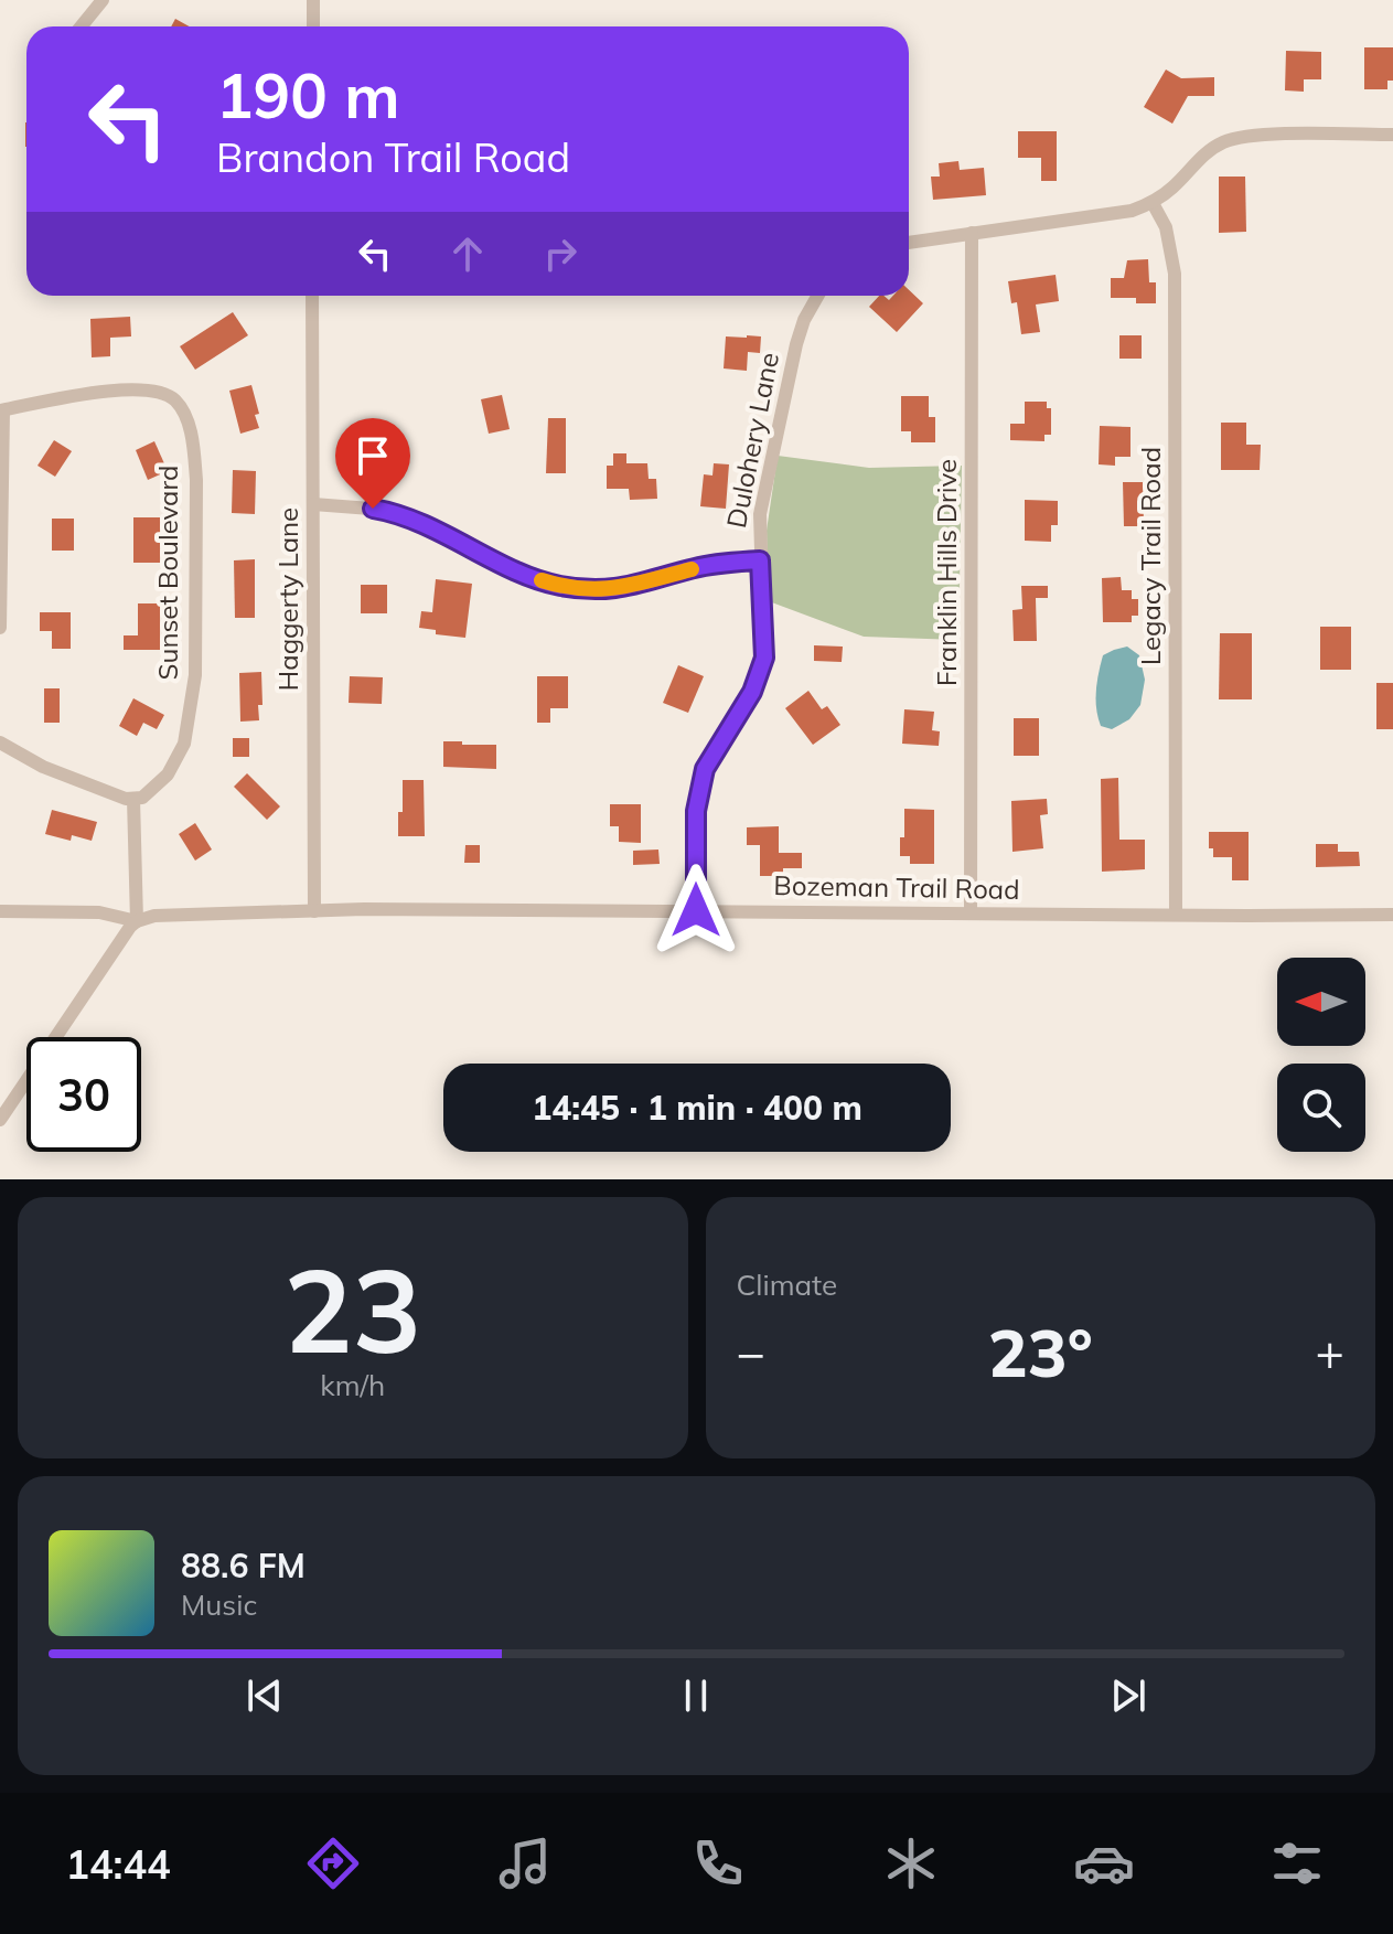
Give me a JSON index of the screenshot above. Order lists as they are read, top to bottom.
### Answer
{
  "streets": {
    "street": [
      "Dulohery Lane",
      "Legacy Trail Road",
      "Sunset Boulevard",
      "Franklin Hills Drive",
      "Haggerty Lane",
      "Bozeman Trail Road"
    ]
  },
  "crossings": [
    ["Dulohery Lane", "Bozeman Trail Road"],
    ["Legacy Trail Road", "Bozeman Trail Road"],
    ["Franklin Hills Drive", "Bozeman Trail Road"],
    ["Haggerty Lane", "Bozeman Trail Road"]
  ],
  "north": "left",
  "page": {
    "turn": ["190 m", "Brandon Trail Road"],
    "limit": "30",
    "trip": "14:45 · 1 min · 400 m",
    "tile": [
      ["23", "km/h"],
      "Climate"
    ],
    "heat": ["−", "23°", "+"],
    "song": ["88.6 FM", "Music"],
    "tabs": "14:44"
  }
}
